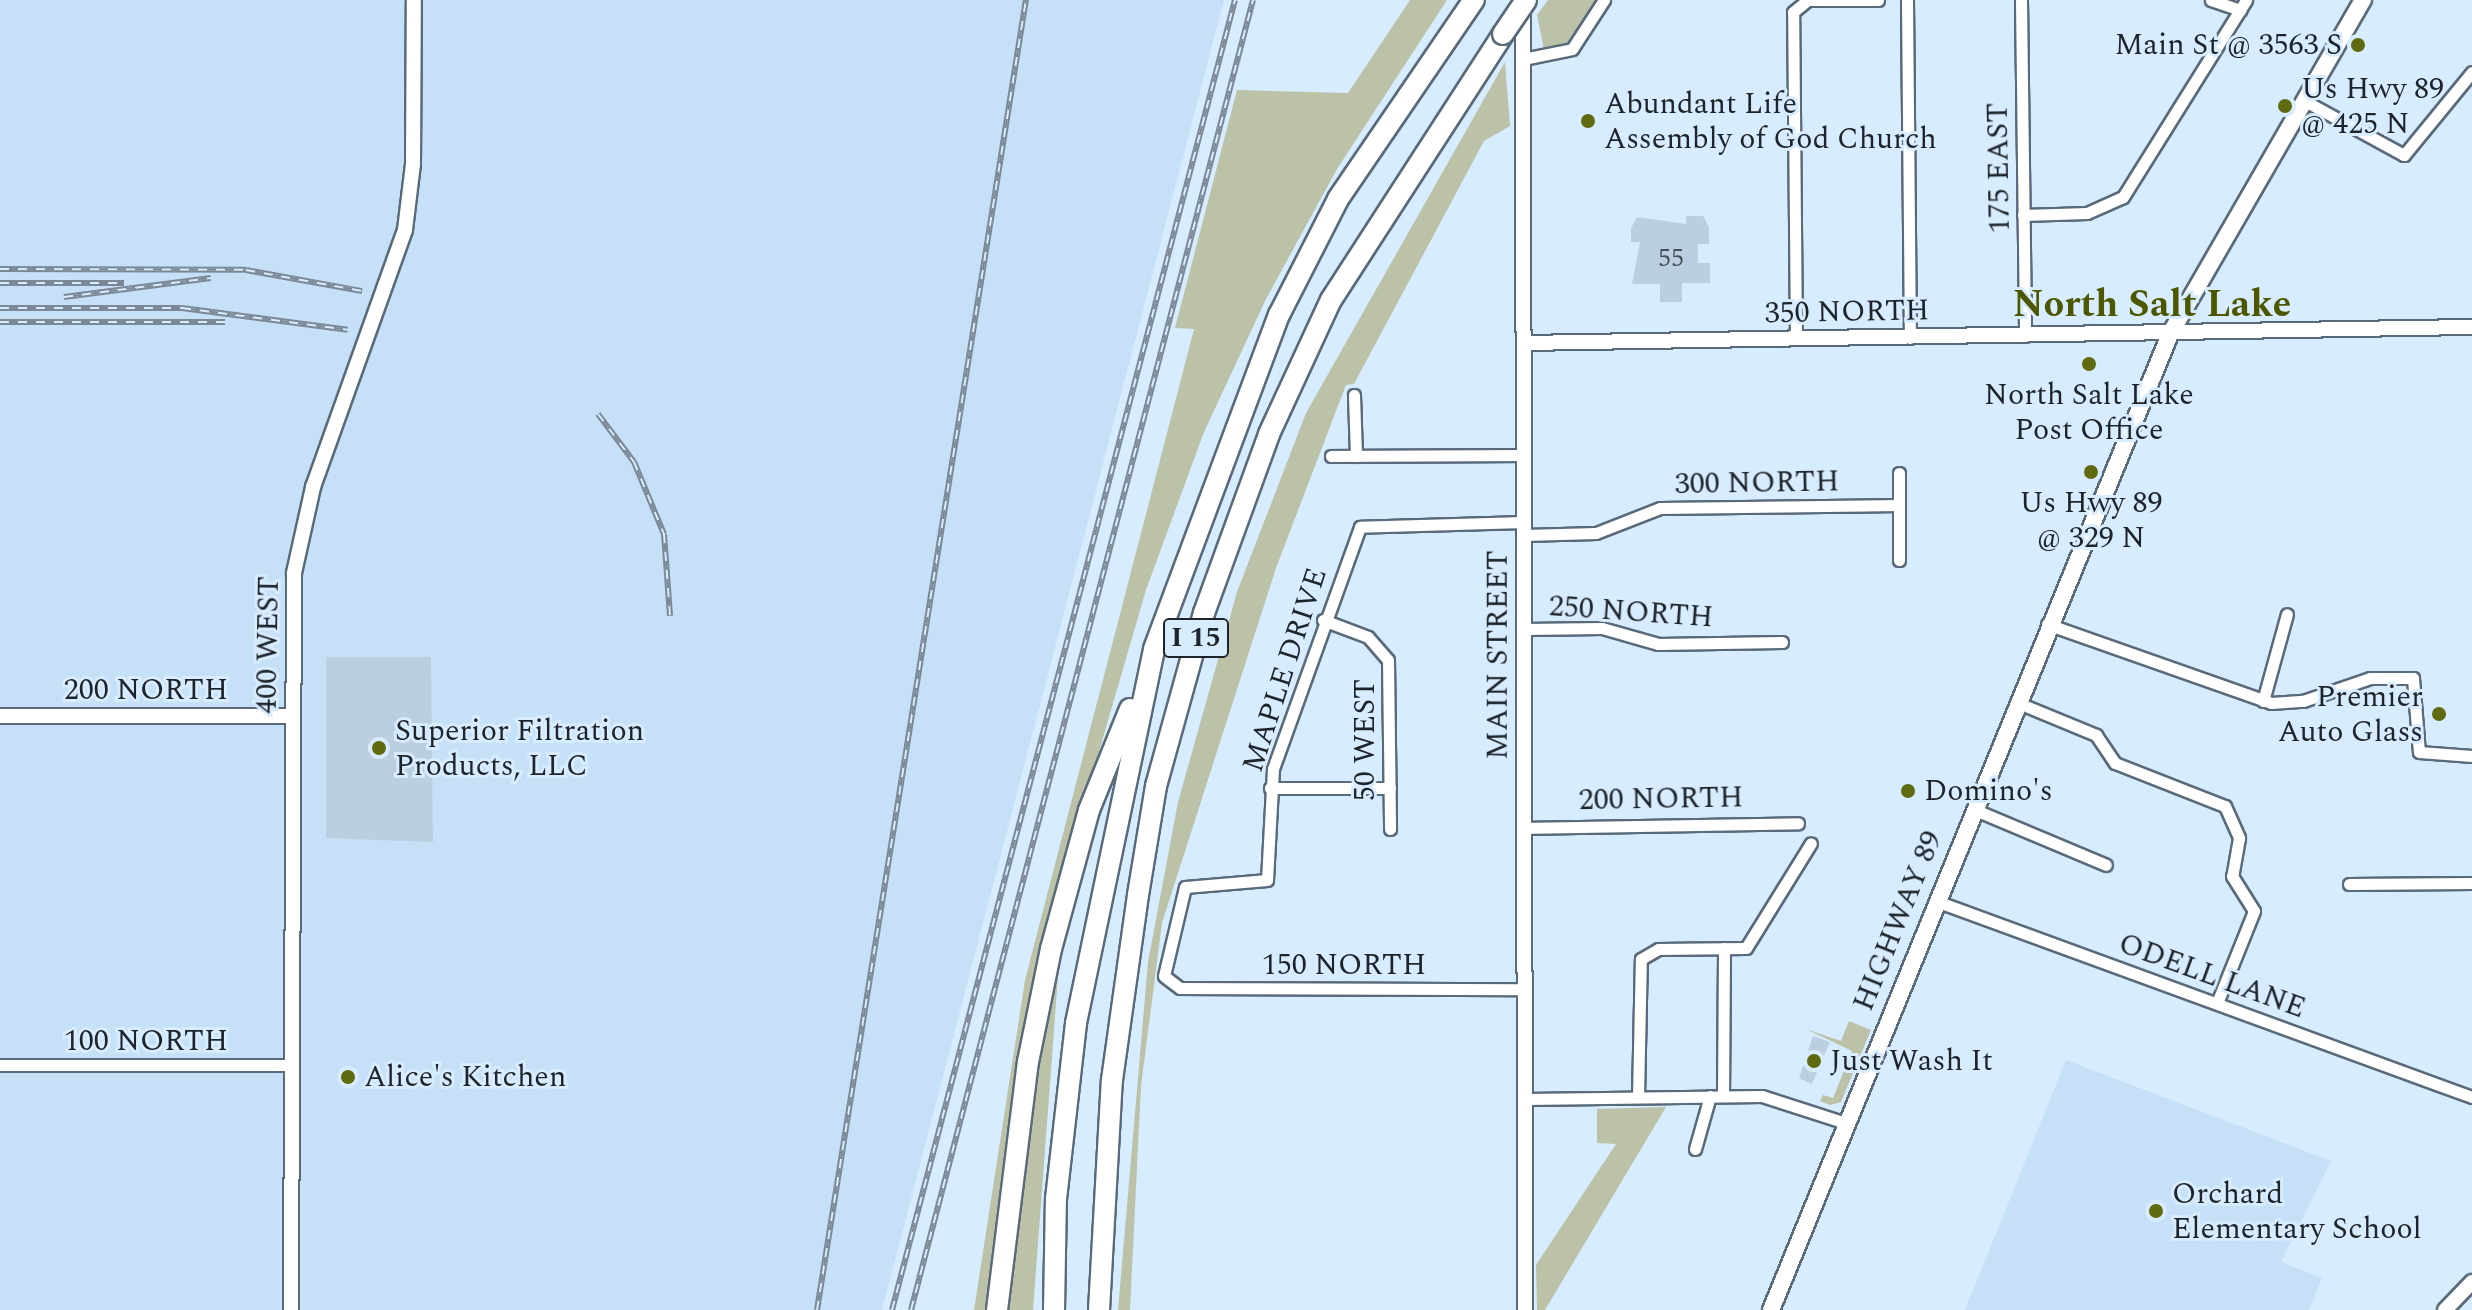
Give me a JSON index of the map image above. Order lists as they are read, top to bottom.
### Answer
{
  "streets": {
    "highway": ["I 15"],
    "main road": ["HIGHWAY 89"],
    "street": [
      "175 EAST",
      "350 NORTH",
      "300 NORTH",
      "250 NORTH",
      "400 WEST",
      "MAIN STREET",
      "MAPLE DRIVE",
      "200 NORTH",
      "50 WEST",
      "150 NORTH",
      "ODELL LANE",
      "100 NORTH"
    ]
  },
  "crossings": [
    ["175 EAST", "350 NORTH"],
    ["350 NORTH", "MAIN STREET"],
    ["350 NORTH", "HIGHWAY 89"],
    ["300 NORTH", "MAIN STREET"],
    ["300 NORTH", "MAPLE DRIVE"],
    ["250 NORTH", "MAIN STREET"],
    ["I 15", "MAIN STREET"],
    ["400 WEST", "200 NORTH"],
    ["400 WEST", "100 NORTH"],
    ["MAIN STREET", "200 NORTH"],
    ["MAIN STREET", "150 NORTH"],
    ["MAPLE DRIVE", "50 WEST"],
    ["MAPLE DRIVE", "150 NORTH"],
    ["HIGHWAY 89", "ODELL LANE"]
  ],
  "districts": ["North Salt Lake"],
  "places": [
    "Main St @ 3563 S",
    "Us Hwy 89 @ 425 N",
    "Abundant Life Assembly of God Church",
    "North Salt Lake Post Office",
    "Us Hwy 89 @ 329 N",
    "Premier Auto Glass",
    "Superior Filtration Products, LLC",
    "Domino's",
    "Just Wash It",
    "Alice's Kitchen",
    "Orchard Elementary School"
  ],
  "house_numbers": ["55"]
}
